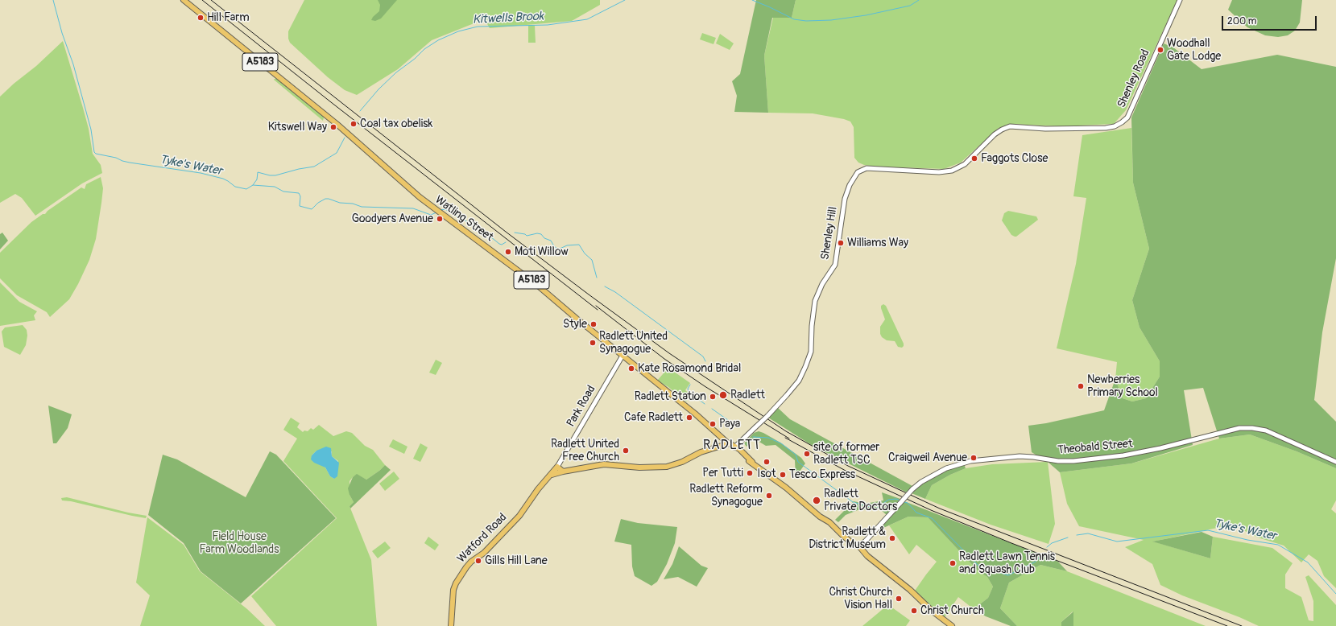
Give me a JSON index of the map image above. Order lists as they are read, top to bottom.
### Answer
{
  "streets": {
    "main road": ["A5183", "Watling Street", "Watford Road"],
    "street": [
      "Shenley Road",
      "Shenley Hill",
      "Park Road",
      "Theobald Street"
    ]
  },
  "crossings": [
    ["Shenley Road", "Shenley Hill"],
    ["Watling Street", "Shenley Hill"],
    ["Watling Street", "Park Road"],
    ["Watling Street", "Theobald Street"],
    ["Park Road", "Watford Road"]
  ],
  "districts": ["RADLETT"],
  "water": ["Kitwells Brook", "Tyke's Water"],
  "parks": ["Field House Farm Woodlands"],
  "places": [
    "Hill Farm",
    "Woodhall Gate Lodge",
    "Coal tax obelisk",
    "Kitswell Way",
    "Faggots Close",
    "Goodyers Avenue",
    "Williams Way",
    "Moti Willow",
    "Style",
    "Radlett United Synagogue",
    "Kate Rosamond Bridal",
    "Newberries Primary School",
    "Radlett",
    "Radlett Station",
    "Cafe Radlett",
    "Paya",
    "Radlett United Free Church",
    "site of former Radlett TSC",
    "Craigweil Avenue",
    "Isot",
    "Per Tutti",
    "Tesco Express",
    "Radlett Reform Synagogue",
    "Radlett Private Doctors",
    "Radlett & District Museum",
    "Gills Hill Lane",
    "Radlett Lawn Tennis and Squash Club",
    "Christ Church Vision Hall",
    "Christ Church"
  ],
  "scale_bar": "200 m"
}
